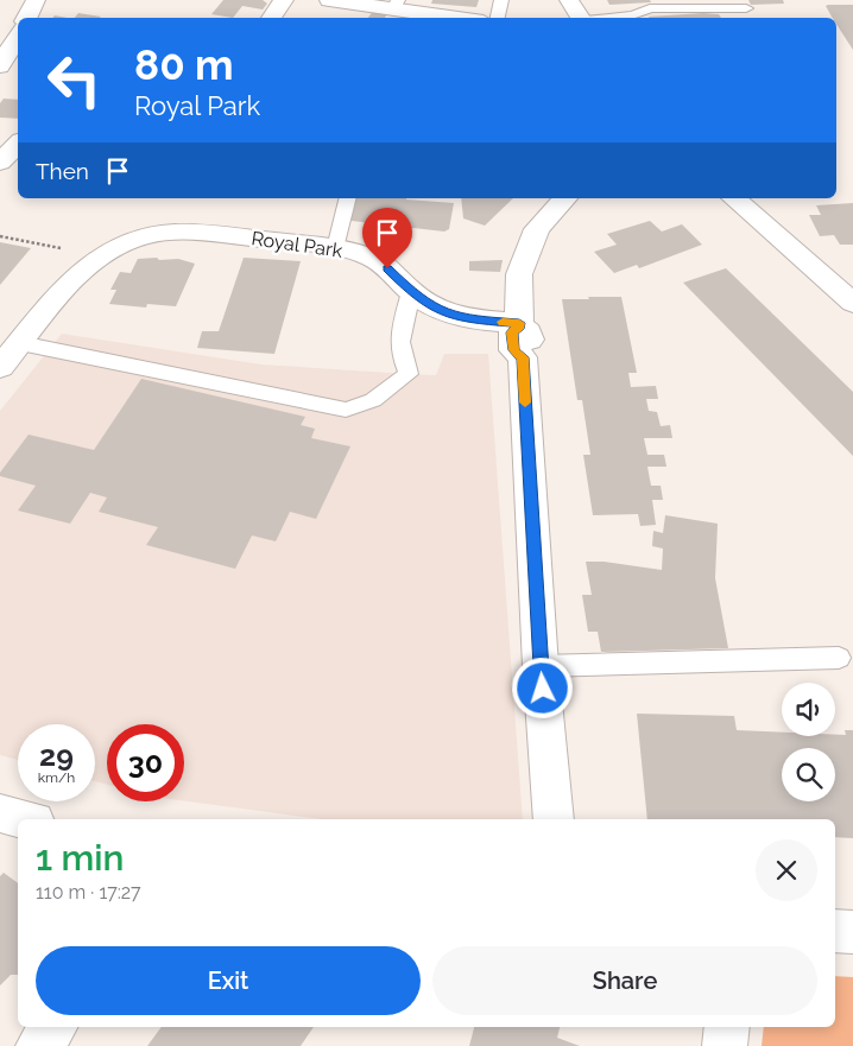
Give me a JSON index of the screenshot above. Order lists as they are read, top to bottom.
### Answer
{
  "streets": {
    "street": ["Royal Park"]
  },
  "page": {
    "turn": ["80 m", "Royal Park"],
    "then": "Then",
    "speed": "29 km/h",
    "limit": "30",
    "heading": ["1 min", "110 m · 17:27"],
    "buttons": ["Exit", "Share"]
  }
}
